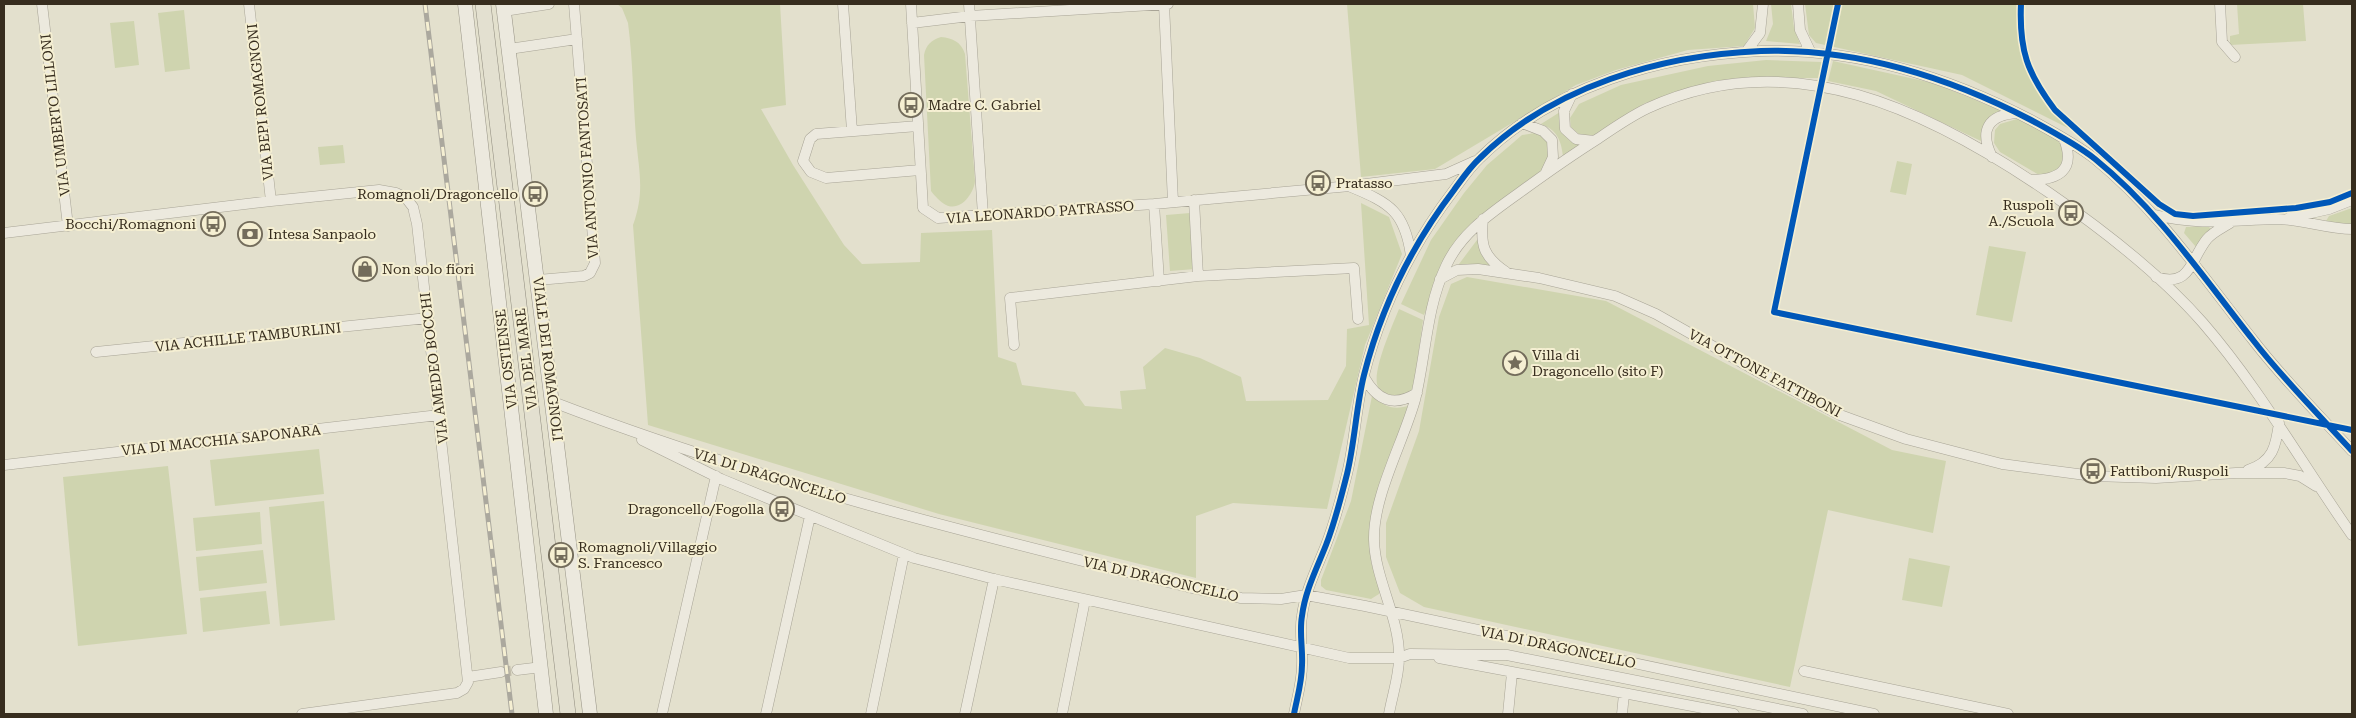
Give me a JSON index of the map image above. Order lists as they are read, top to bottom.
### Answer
{
  "streets": {
    "main road": ["VIA OSTIENSE", "VIA DEL MARE", "VIALE DEI ROMAGNOLI"],
    "street": [
      "VIA BEPI ROMAGNONI",
      "VIA UMBERTO LILLONI",
      "VIA ANTONIO FANTOSATI",
      "VIA LEONARDO PATRASSO",
      "VIA ACHILLE TAMBURLINI",
      "VIA AMEDEO BOCCHI",
      "VIA OTTONE FATTIBONI",
      "VIA DI MACCHIA SAPONARA",
      "VIA DI DRAGONCELLO"
    ]
  },
  "crossings": [
    ["VIA BEPI ROMAGNONI", "VIA AMEDEO BOCCHI"],
    ["VIA UMBERTO LILLONI", "VIA AMEDEO BOCCHI"],
    ["VIA ANTONIO FANTOSATI", "VIALE DEI ROMAGNOLI"],
    ["VIA ACHILLE TAMBURLINI", "VIA AMEDEO BOCCHI"],
    ["VIALE DEI ROMAGNOLI", "VIA DI DRAGONCELLO"],
    ["VIA AMEDEO BOCCHI", "VIA DI MACCHIA SAPONARA"]
  ],
  "places": {
    "bus stop": [
      "Madre C. Gabriel",
      "Pratasso",
      "Romagnoli/Dragoncello",
      "Ruspoli A./Scuola",
      "Bocchi/Romagnoni",
      "Fattiboni/Ruspoli",
      "Dragoncello/Fogolla",
      "Romagnoli/Villaggio S. Francesco"
    ],
    "bank": ["Intesa Sanpaolo"],
    "shop": ["Non solo fiori"],
    "place": ["Villa di Dragoncello (sito F)"]
  }
}
